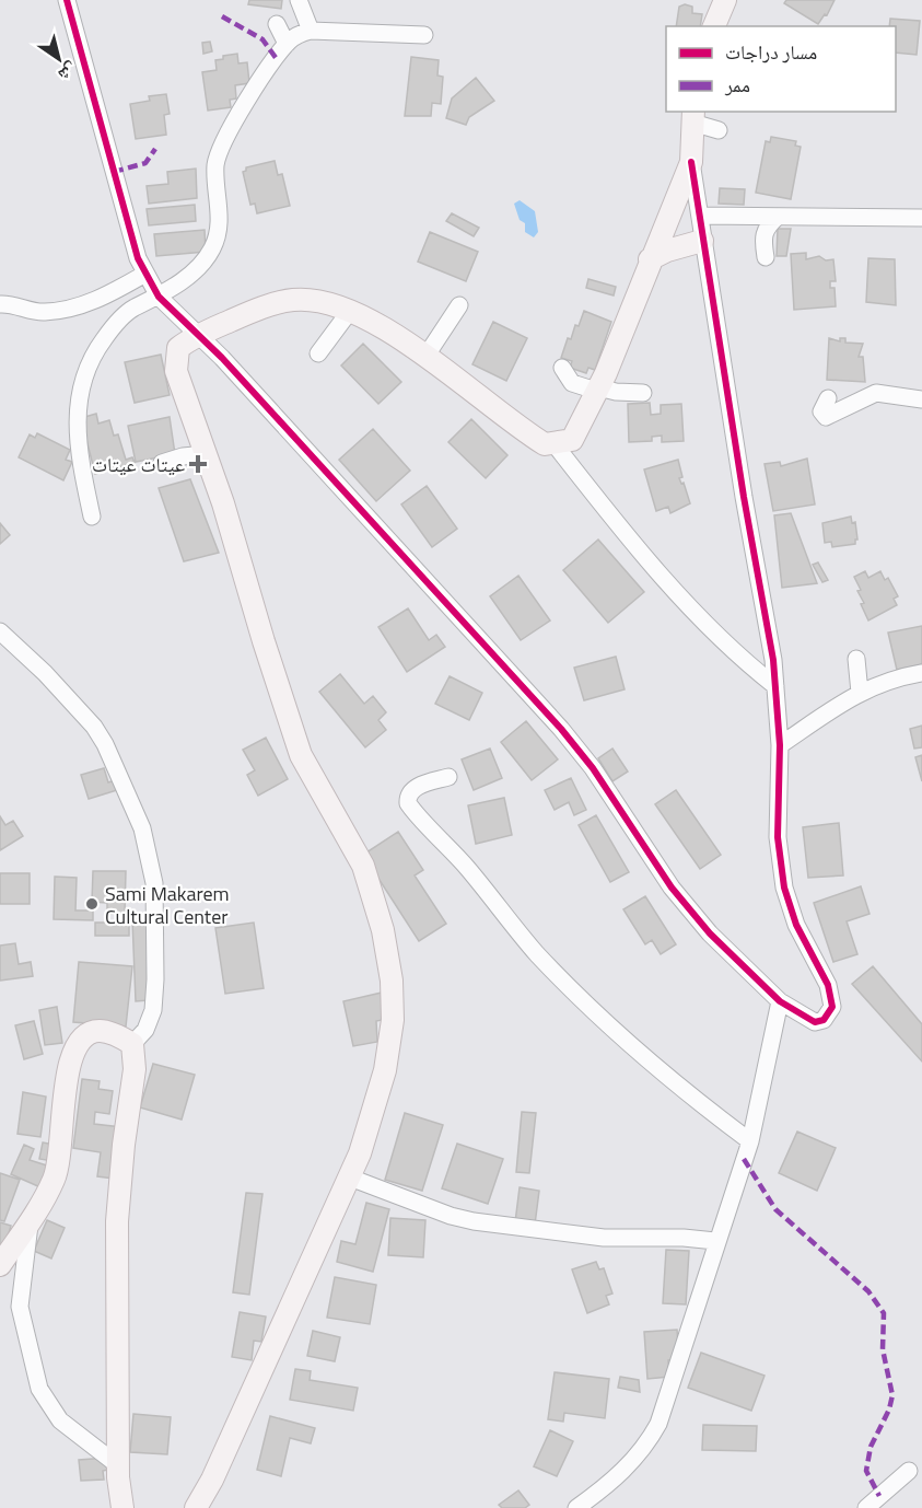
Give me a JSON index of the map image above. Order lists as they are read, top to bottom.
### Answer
{
  "places": {
    "health": ["عيتات عيتات"],
    "other": ["Sami Makarem Cultural Center"]
  },
  "legend": ["مسار دراجات", "ممر"],
  "north": "bottom right"
}
